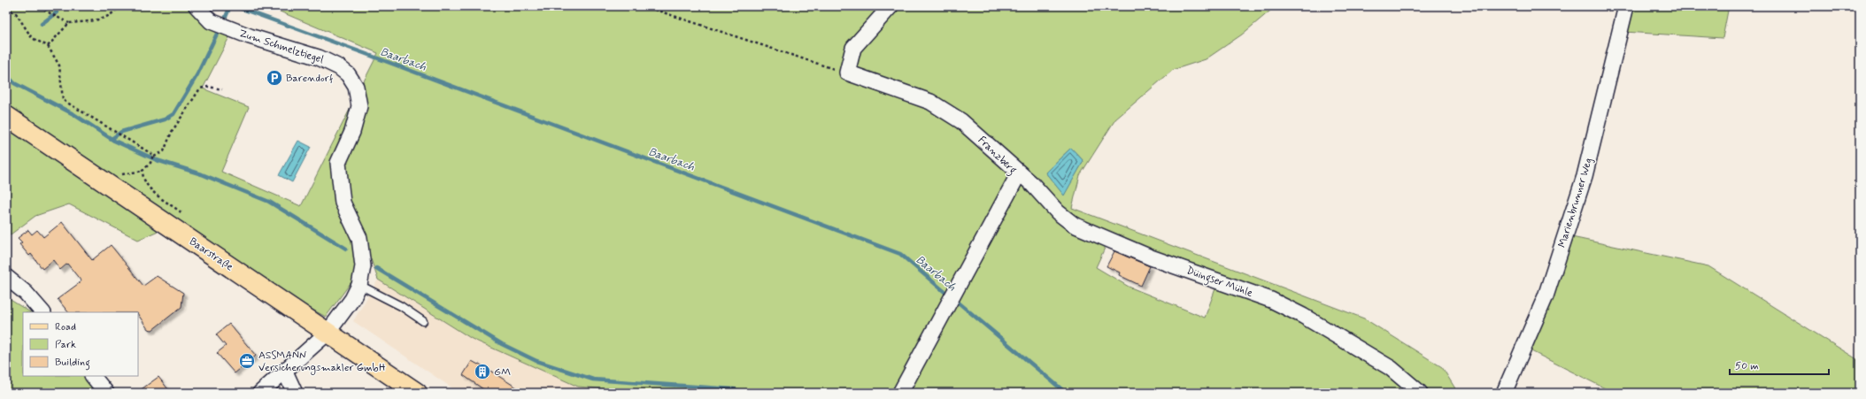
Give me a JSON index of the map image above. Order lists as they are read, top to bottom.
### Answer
{
  "streets": {
    "main road": ["Baarstraße"],
    "street": [
      "Zum Schmelztiegel",
      "Franzberg",
      "Marienbrunner Weg",
      "Düingser Mühle"
    ]
  },
  "crossings": [
    ["Zum Schmelztiegel", "Baarstraße"],
    ["Franzberg", "Düingser Mühle"]
  ],
  "water": ["Baarbach"],
  "places": {
    "parking": ["Barendorf"],
    "office": ["ASSMANN Versicherungsmakler GmbH"],
    "building": ["GM"]
  },
  "legend": ["Road", "Park", "Building"],
  "scale_bar": "50 m"
}
